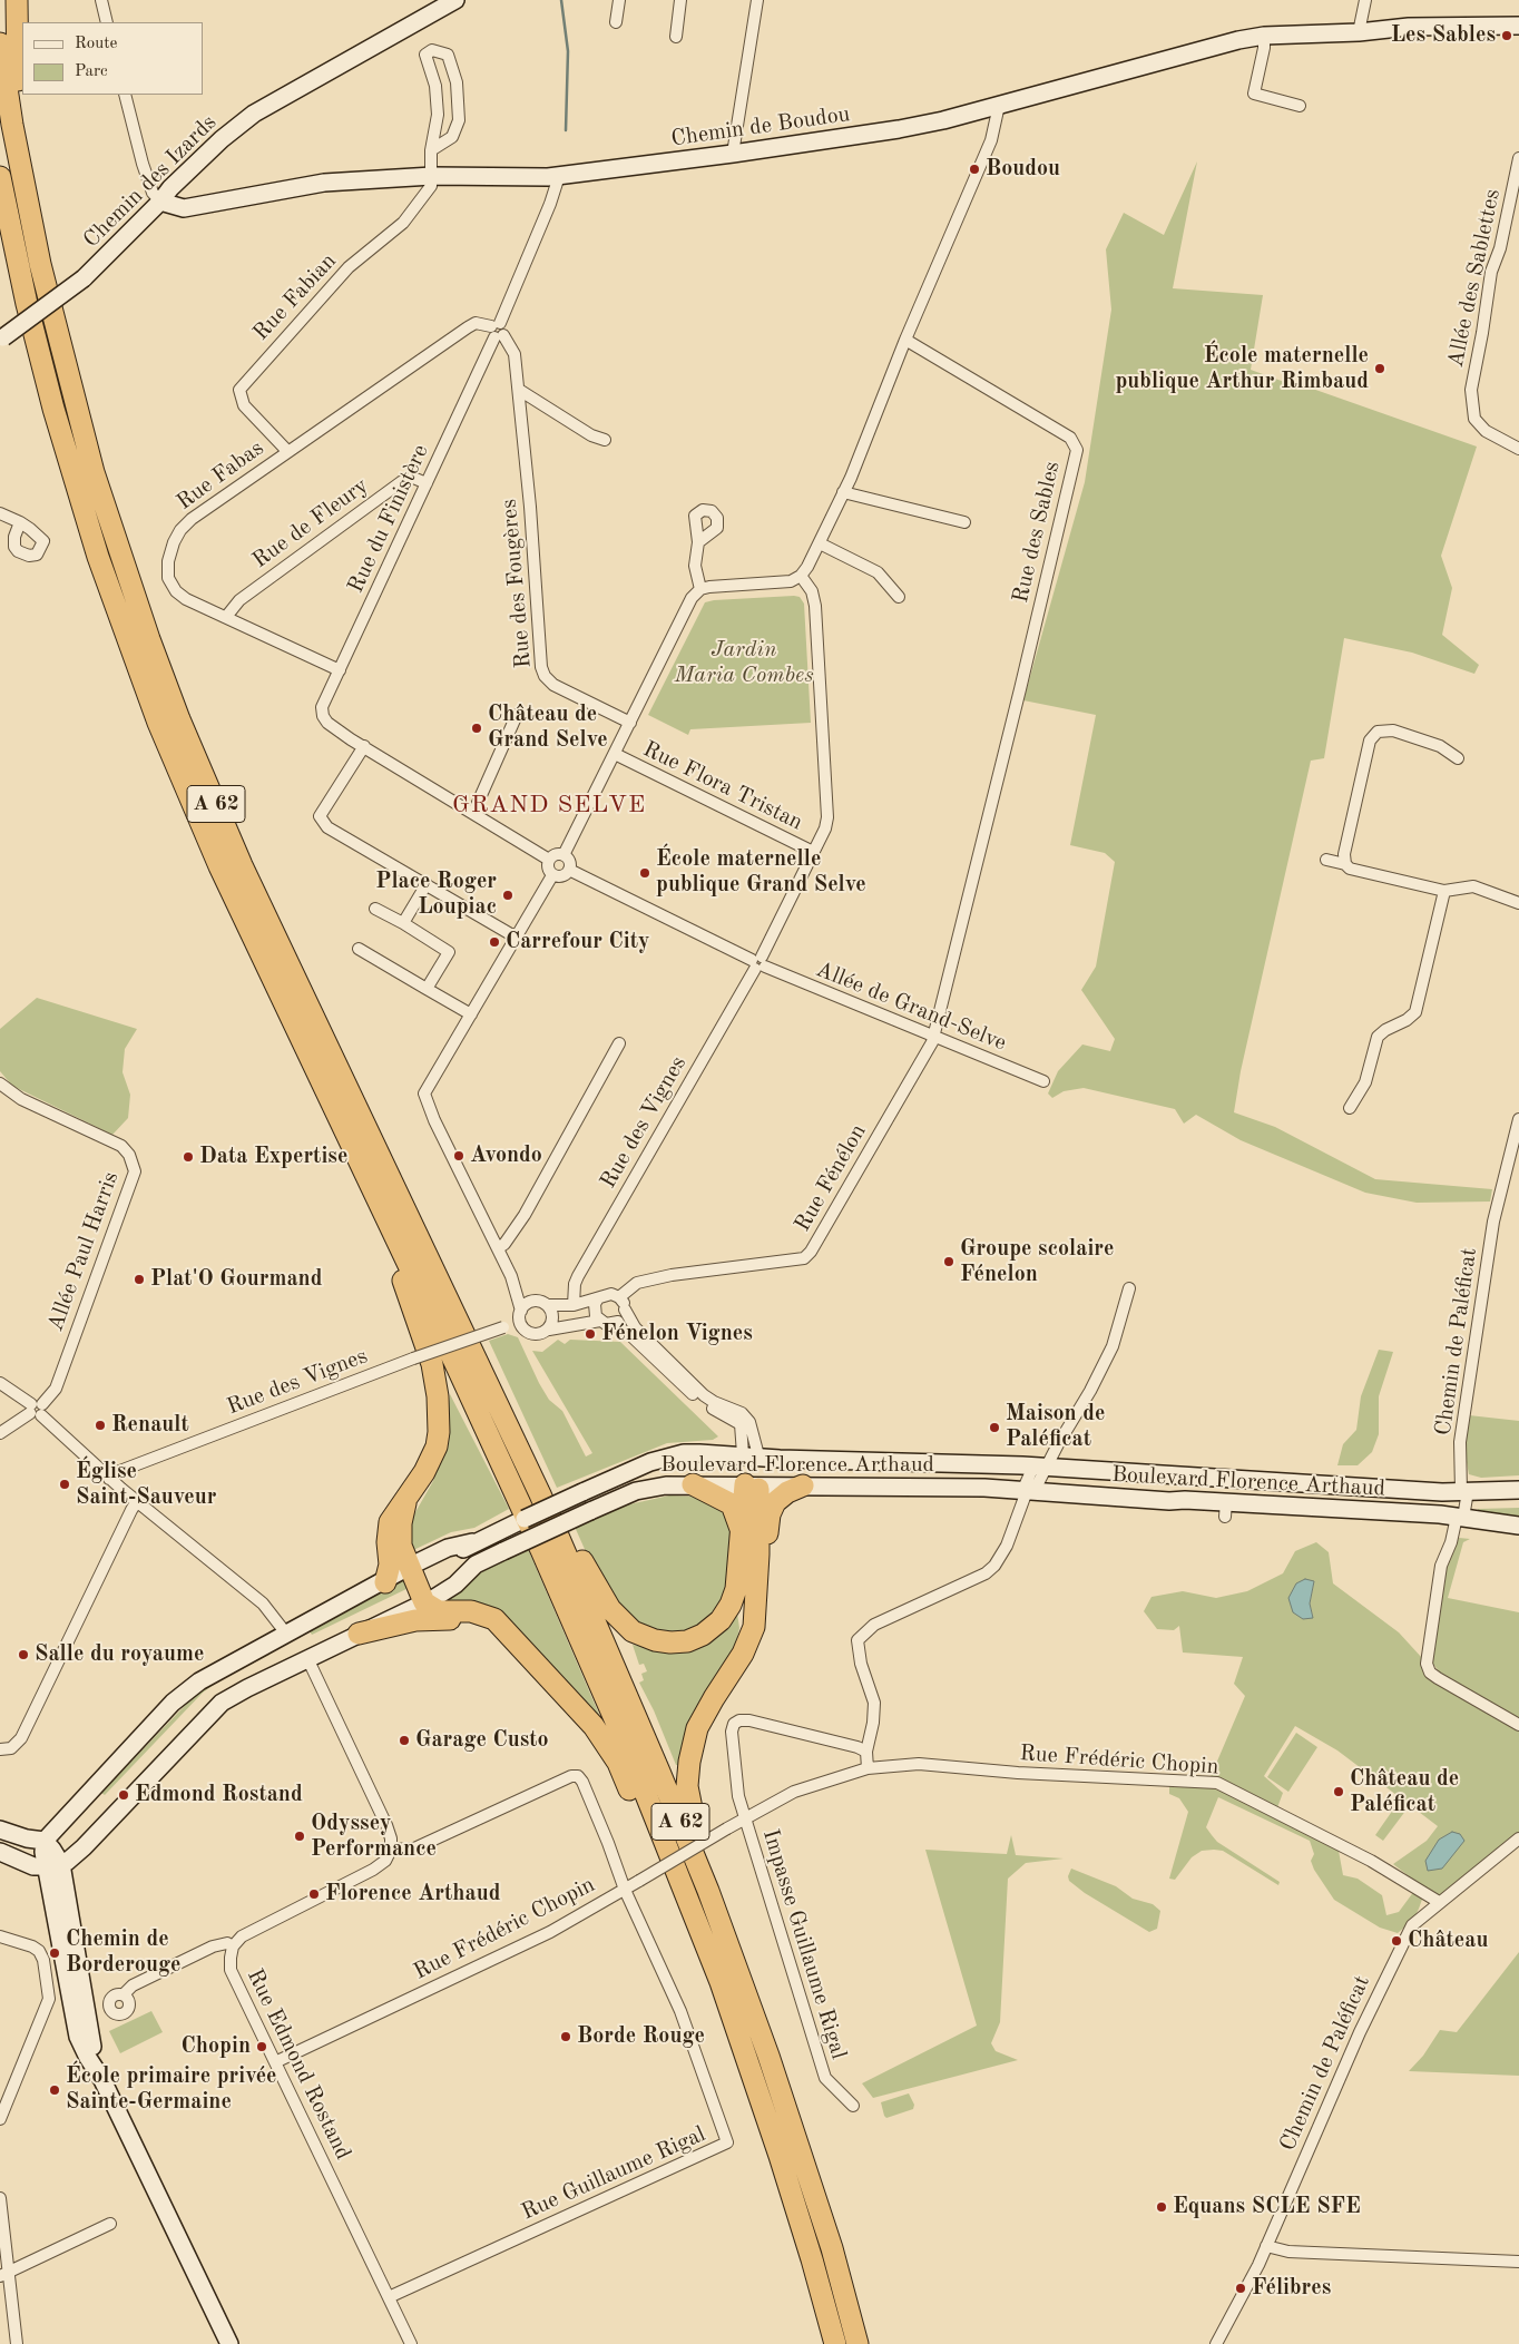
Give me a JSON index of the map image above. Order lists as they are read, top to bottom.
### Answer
{
  "streets": {
    "highway": ["A 62"],
    "street": [
      "Chemin de Boudou",
      "Chemin des Izards",
      "Allée des Sablettes",
      "Rue Fabian",
      "Rue Fabas",
      "Rue du Finistère",
      "Rue de Fleury",
      "Rue des Sables",
      "Rue des Fougères",
      "Rue Flora Tristan",
      "Allée de Grand-Selve",
      "Rue des Vignes",
      "Rue Fénélon",
      "Allée Paul Harris",
      "Chemin de Paléficat",
      "Boulevard Florence Arthaud",
      "Rue Frédéric Chopin",
      "Impasse Guillaume Rigal",
      "Rue Edmond Rostand",
      "Rue Guillaume Rigal"
    ]
  },
  "crossings": [
    ["Chemin de Boudou", "Chemin des Izards"],
    ["Chemin de Boudou", "Rue Fabian"],
    ["Rue Fabian", "Rue Fabas"],
    ["Rue Fabas", "Rue du Finistère"],
    ["Rue Fabas", "Rue de Fleury"],
    ["Rue Fabas", "Rue des Fougères"],
    ["Rue du Finistère", "Rue de Fleury"],
    ["Rue du Finistère", "Rue des Fougères"],
    ["Rue des Sables", "Allée de Grand-Selve"],
    ["Rue des Sables", "Rue Fénélon"],
    ["Rue Flora Tristan", "Rue des Vignes"],
    ["Allée de Grand-Selve", "Rue des Vignes"],
    ["Allée de Grand-Selve", "Rue Fénélon"],
    ["Chemin de Paléficat", "Boulevard Florence Arthaud"],
    ["Chemin de Paléficat", "Rue Frédéric Chopin"],
    ["Rue Frédéric Chopin", "Impasse Guillaume Rigal"],
    ["Rue Frédéric Chopin", "Rue Edmond Rostand"],
    ["Rue Frédéric Chopin", "Rue Guillaume Rigal"],
    ["Rue Edmond Rostand", "Rue Guillaume Rigal"]
  ],
  "districts": ["GRAND SELVE"],
  "parks": ["Jardin Maria Combes"],
  "places": [
    "Les Sables",
    "Boudou",
    "École maternelle publique Arthur Rimbaud",
    "Château de Grand Selve",
    "École maternelle publique Grand Selve",
    "Place Roger Loupiac",
    "Carrefour City",
    "Avondo",
    "Data Expertise",
    "Groupe scolaire Fénelon",
    "Plat'O Gourmand",
    "Fénelon Vignes",
    "Renault",
    "Maison de Paléficat",
    "Église Saint-Sauveur",
    "Salle du royaume",
    "Garage Custo",
    "Château de Paléficat",
    "Edmond Rostand",
    "Odyssey Performance",
    "Florence Arthaud",
    "Château",
    "Chemin de Borderouge",
    "Borde Rouge",
    "Chopin",
    "École primaire privée Sainte-Germaine",
    "Equans SCLE SFE",
    "Félibres"
  ],
  "legend": ["Route", "Parc"]
}
